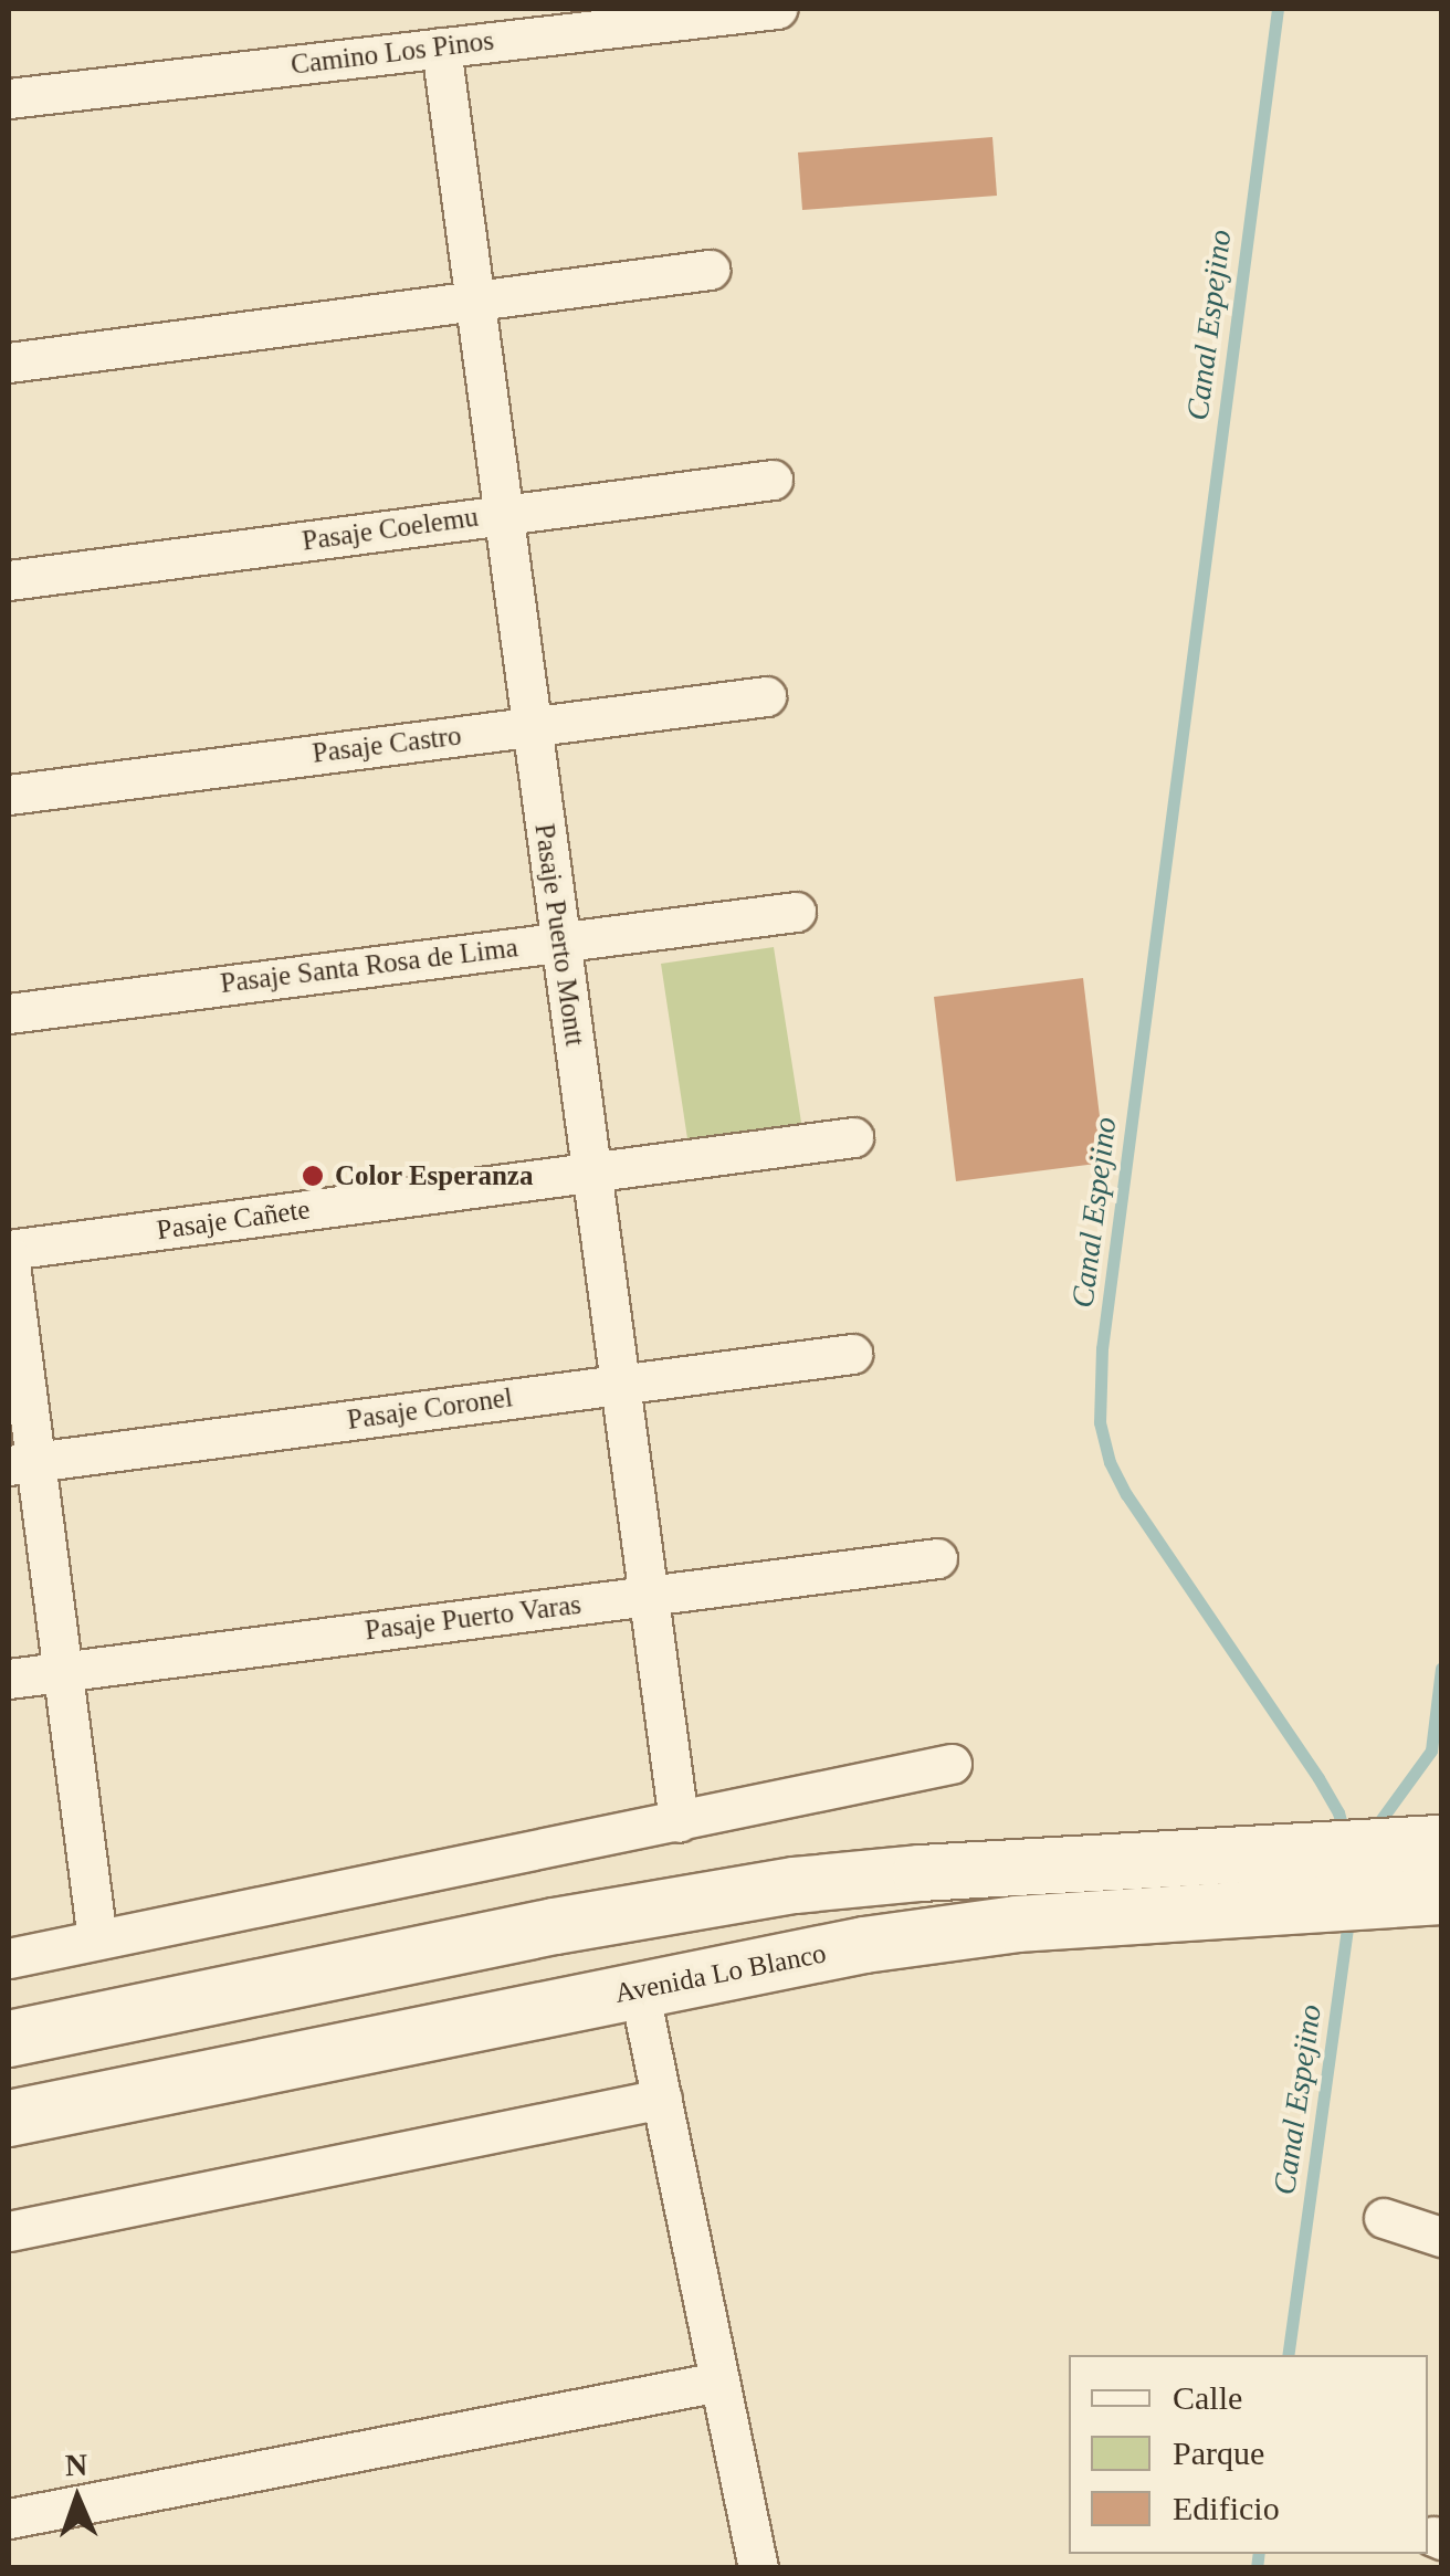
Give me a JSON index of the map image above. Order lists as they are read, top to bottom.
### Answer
{
  "streets": {
    "main road": ["Avenida Lo Blanco"],
    "street": [
      "Camino Los Pinos",
      "Pasaje Coelemu",
      "Pasaje Castro",
      "Pasaje Puerto Montt",
      "Pasaje Santa Rosa de Lima",
      "Pasaje Cañete",
      "Pasaje Coronel",
      "Pasaje Puerto Varas"
    ]
  },
  "crossings": [
    ["Camino Los Pinos", "Pasaje Puerto Montt"],
    ["Pasaje Coelemu", "Pasaje Puerto Montt"],
    ["Pasaje Castro", "Pasaje Puerto Montt"],
    ["Pasaje Puerto Montt", "Pasaje Santa Rosa de Lima"],
    ["Pasaje Puerto Montt", "Pasaje Cañete"],
    ["Pasaje Puerto Montt", "Pasaje Coronel"],
    ["Pasaje Puerto Montt", "Pasaje Puerto Varas"]
  ],
  "water": ["Canal Espejino"],
  "places": ["Color Esperanza"],
  "legend": ["Calle", "Parque", "Edificio"],
  "north": "top"
}
